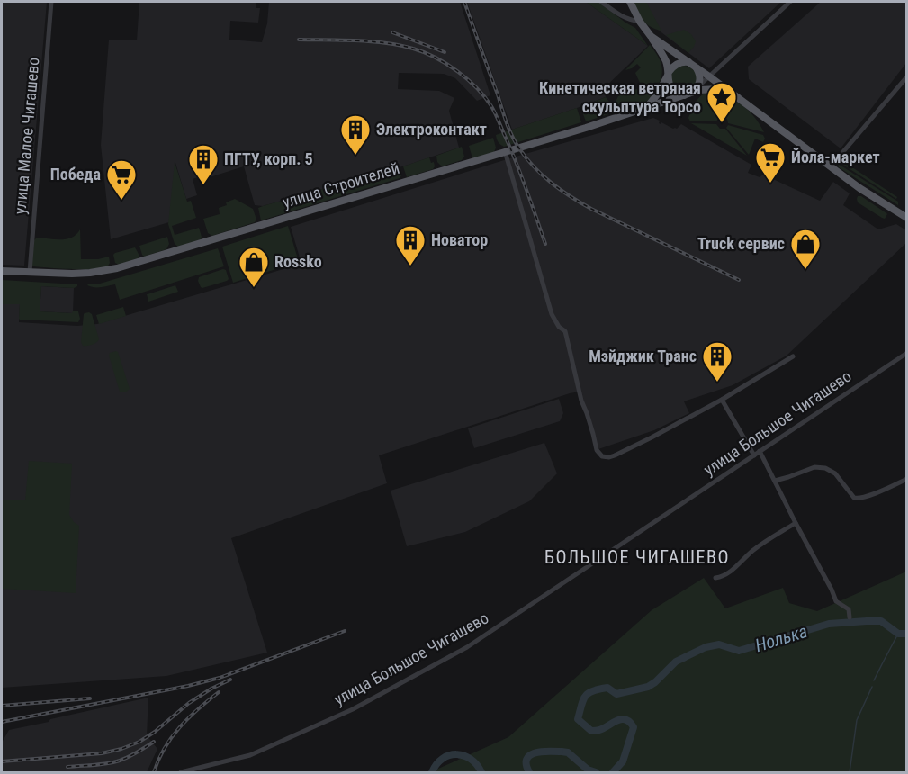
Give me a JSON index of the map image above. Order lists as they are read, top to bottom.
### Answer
{
  "streets": {
    "main road": ["улица Строителей"],
    "street": ["улица Малое Чигашево", "улица Большое Чигашево"]
  },
  "crossings": [
    ["улица Малое Чигашево", "улица Строителей"]
  ],
  "districts": ["БОЛЬШОЕ ЧИГАШЕВО"],
  "water": ["Нолька"],
  "places": {
    "place": ["Кинетическая ветряная скульптура Торсо"],
    "building": [
      "Электроконтакт",
      "ПГТУ, корп. 5",
      "Новатор",
      "Мэйджик Транс"
    ],
    "supermarket": ["Йола-маркет", "Победа"],
    "shop": ["Truck сервис", "Rossko"]
  }
}
